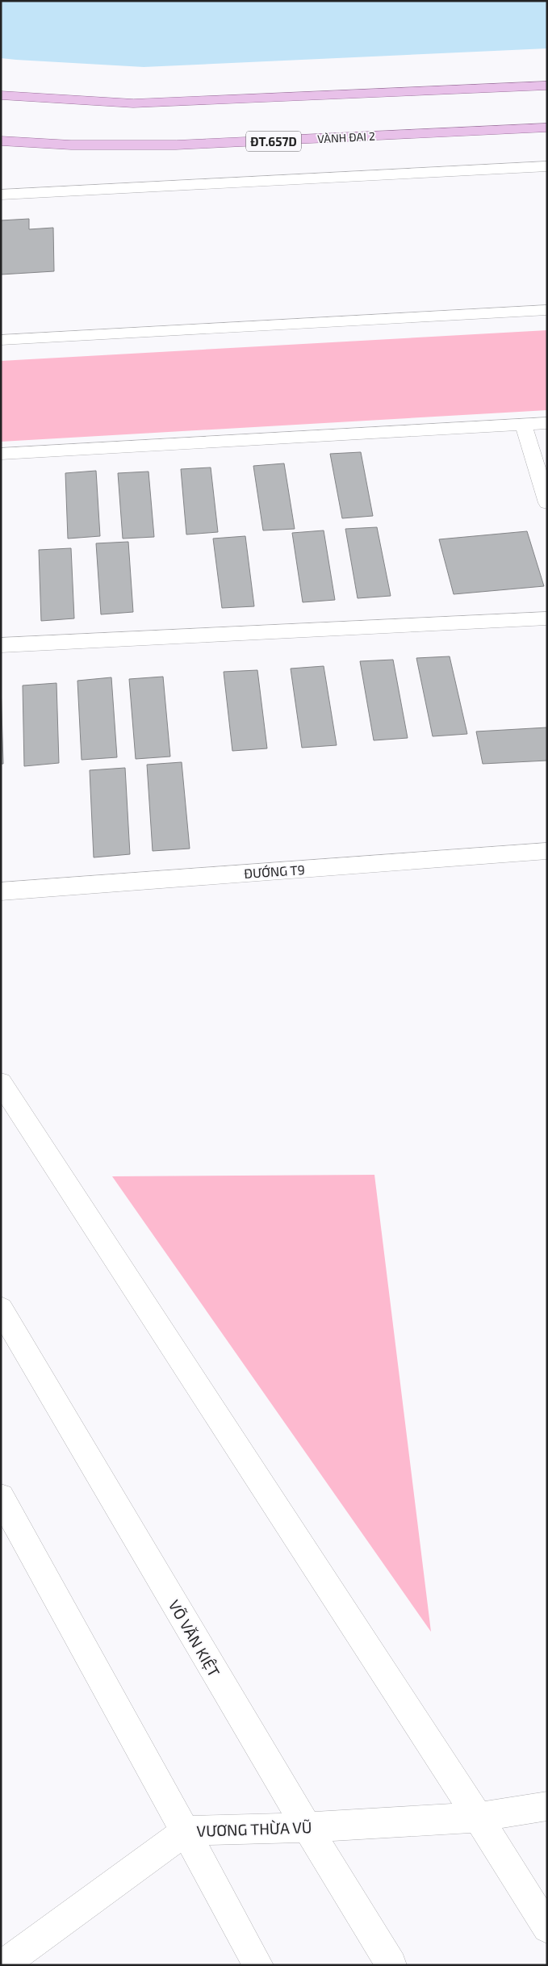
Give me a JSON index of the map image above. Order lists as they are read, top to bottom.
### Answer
{
  "streets": {
    "main road": ["VÀNH ĐAI 2", "ĐT.657D"],
    "street": ["ĐƯỚNG T9", "VÕ VĂN KIỆT", "VƯƠNG THỪA VŨ"]
  },
  "crossings": [
    ["VÕ VĂN KIỆT", "VƯƠNG THỪA VŨ"]
  ]
}
